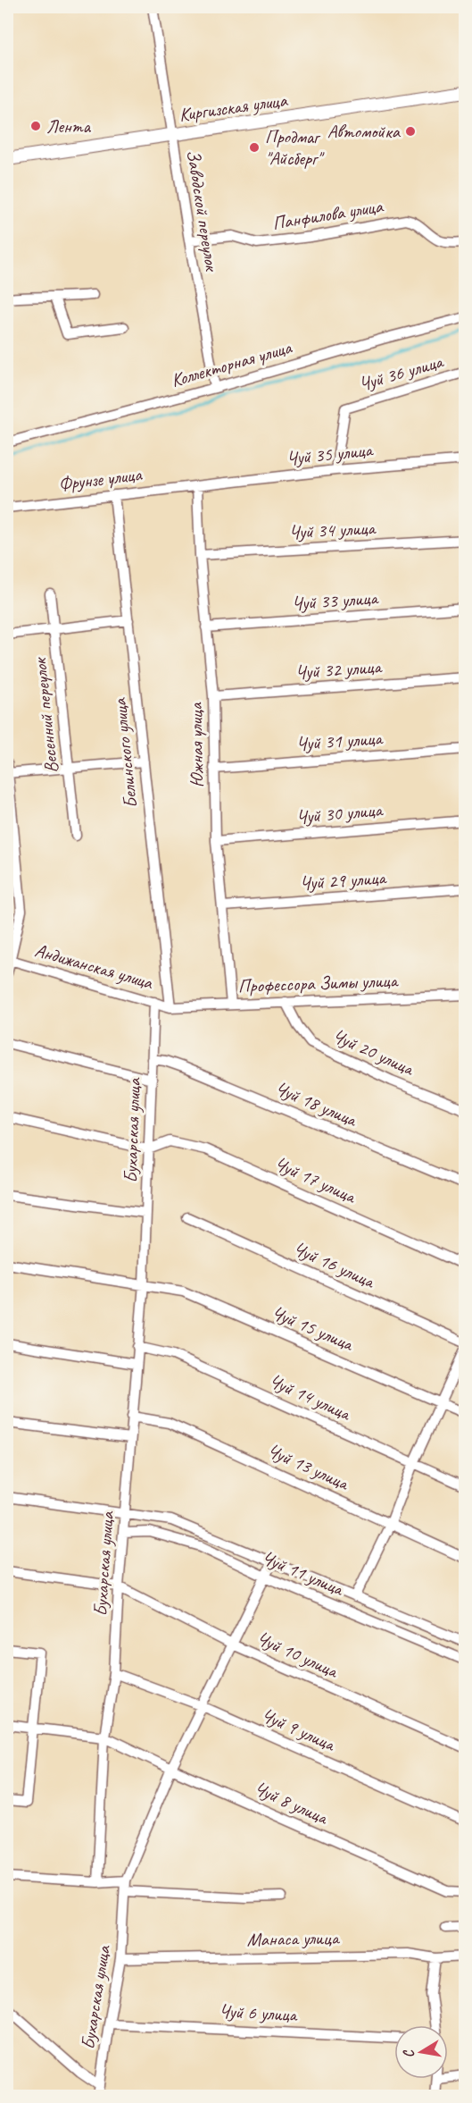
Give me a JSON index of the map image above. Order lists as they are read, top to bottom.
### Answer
{
  "streets": {
    "main road": ["Киргизская улица"],
    "street": [
      "Заводской переулок",
      "Панфилова улица",
      "Коллекторная улица",
      "Чуй 36 улица",
      "Чуй 35 улица",
      "Фрунзе улица",
      "Чуй 34 улица",
      "Чуй 33 улица",
      "Чуй 32 улица",
      "Весенний переулок",
      "Чуй 31 улица",
      "Южная улица",
      "Белинского улица",
      "Чуй 30 улица",
      "Чуй 29 улица",
      "Андижанская улица",
      "Профессора Зимы улица",
      "Чуй 20 улица",
      "Чуй 18 улица",
      "Бухарская улица",
      "Чуй 17 улица",
      "Чуй 16 улица",
      "Чуй 15 улица",
      "Чуй 14 улица",
      "Чуй 13 улица",
      "Чуй 11 улица",
      "Чуй 10 улица",
      "Чуй 9 улица",
      "Чуй 8 улица",
      "Манаса улица",
      "Чуй 6 улица"
    ]
  },
  "crossings": [
    ["Киргизская улица", "Заводской переулок"],
    ["Заводской переулок", "Панфилова улица"],
    ["Заводской переулок", "Коллекторная улица"],
    ["Чуй 36 улица", "Чуй 35 улица"],
    ["Чуй 35 улица", "Фрунзе улица"],
    ["Чуй 35 улица", "Южная улица"],
    ["Фрунзе улица", "Южная улица"],
    ["Фрунзе улица", "Белинского улица"],
    ["Чуй 34 улица", "Южная улица"],
    ["Чуй 33 улица", "Южная улица"],
    ["Чуй 32 улица", "Южная улица"],
    ["Чуй 31 улица", "Южная улица"],
    ["Южная улица", "Чуй 30 улица"],
    ["Южная улица", "Чуй 29 улица"],
    ["Южная улица", "Профессора Зимы улица"],
    ["Белинского улица", "Андижанская улица"],
    ["Белинского улица", "Профессора Зимы улица"],
    ["Андижанская улица", "Профессора Зимы улица"],
    ["Андижанская улица", "Бухарская улица"],
    ["Профессора Зимы улица", "Чуй 20 улица"],
    ["Чуй 18 улица", "Бухарская улица"],
    ["Бухарская улица", "Чуй 17 улица"],
    ["Бухарская улица", "Чуй 15 улица"],
    ["Бухарская улица", "Чуй 14 улица"],
    ["Бухарская улица", "Чуй 13 улица"],
    ["Бухарская улица", "Чуй 11 улица"],
    ["Бухарская улица", "Чуй 10 улица"],
    ["Бухарская улица", "Чуй 9 улица"],
    ["Бухарская улица", "Чуй 8 улица"],
    ["Бухарская улица", "Манаса улица"],
    ["Бухарская улица", "Чуй 6 улица"]
  ],
  "places": ["Лента", "Автомойка", "Продмаг \"Айсберг\""],
  "north": "left"
}
